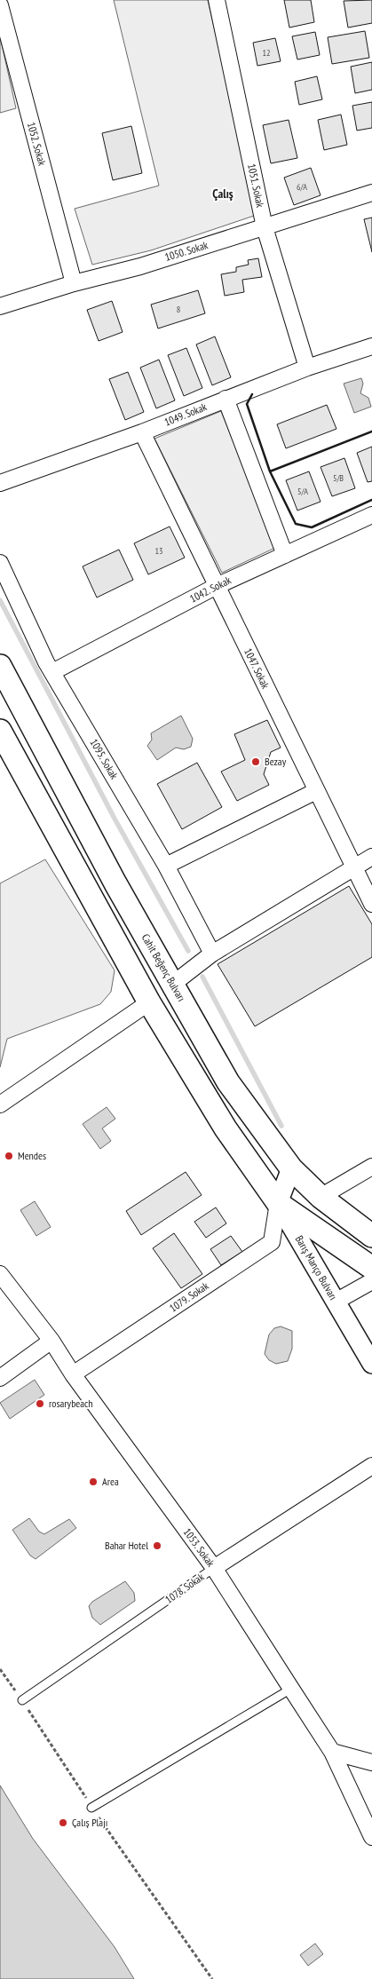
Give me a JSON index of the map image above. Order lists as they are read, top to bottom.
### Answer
{
  "streets": {
    "main road": ["Cahit Beğenç Bulvarı"],
    "street": [
      "1052. Sokak",
      "1051. Sokak",
      "1050. Sokak",
      "1049. Sokak",
      "1042. Sokak",
      "1047. Sokak",
      "1095. Sokak",
      "Barış Manço Bulvarı",
      "1079. Sokak",
      "1053. Sokak",
      "1078. Sokak"
    ]
  },
  "crossings": [
    ["1052. Sokak", "1050. Sokak"],
    ["1051. Sokak", "1050. Sokak"],
    ["1051. Sokak", "1049. Sokak"],
    ["1049. Sokak", "1047. Sokak"],
    ["1042. Sokak", "1047. Sokak"],
    ["1042. Sokak", "1095. Sokak"],
    ["Barış Manço Bulvarı", "1079. Sokak"],
    ["1079. Sokak", "1053. Sokak"],
    ["1053. Sokak", "1078. Sokak"]
  ],
  "districts": ["Çalış"],
  "places": [
    "Bezay",
    "Mendes",
    "rosarybeach",
    "Area",
    "Bahar Hotel",
    "Çalış Plajı"
  ],
  "house_numbers": [
    "12",
    "6/A",
    "8",
    "5/B",
    "5/A",
    "13"
  ]
}
